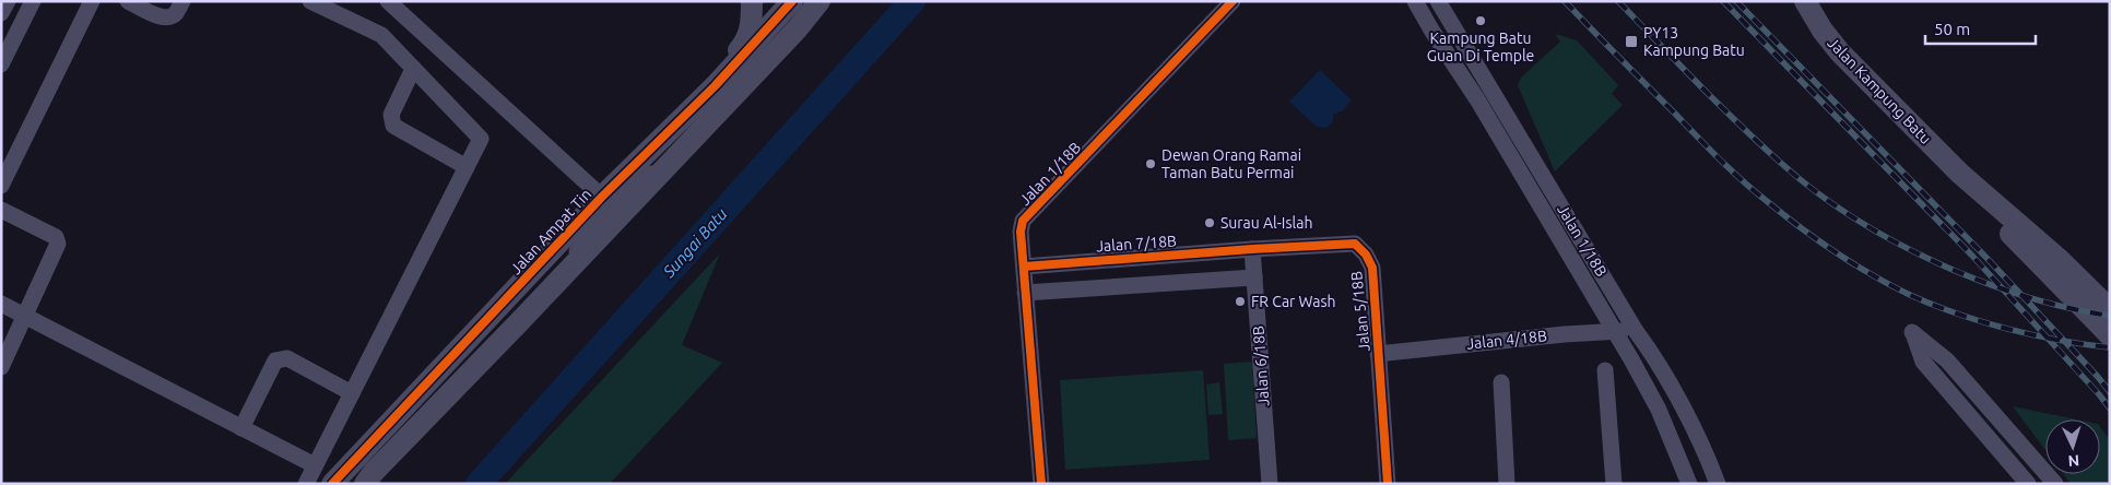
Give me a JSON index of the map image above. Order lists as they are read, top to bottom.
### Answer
{
  "streets": {
    "street": [
      "Jalan Kampung Batu",
      "Jalan 1/18B",
      "Jalan Ampat Tin",
      "Jalan 7/18B",
      "Jalan 5/18B",
      "Jalan 4/18B",
      "Jalan 6/18B"
    ]
  },
  "crossings": [
    ["Jalan 1/18B", "Jalan 7/18B"],
    ["Jalan 1/18B", "Jalan 4/18B"],
    ["Jalan 7/18B", "Jalan 5/18B"],
    ["Jalan 7/18B", "Jalan 6/18B"],
    ["Jalan 5/18B", "Jalan 4/18B"],
    ["Jalan 5/18B", "Jalan 6/18B"]
  ],
  "water": ["Sungai Batu"],
  "places": {
    "other": [
      "Kampung Batu Guan Di Temple",
      "Dewan Orang Ramai Taman Batu Permai",
      "Surau Al-Islah",
      "FR Car Wash"
    ],
    "transit": ["PY13 Kampung Batu"]
  },
  "scale_bar": "50 m",
  "north": "bottom"
}
